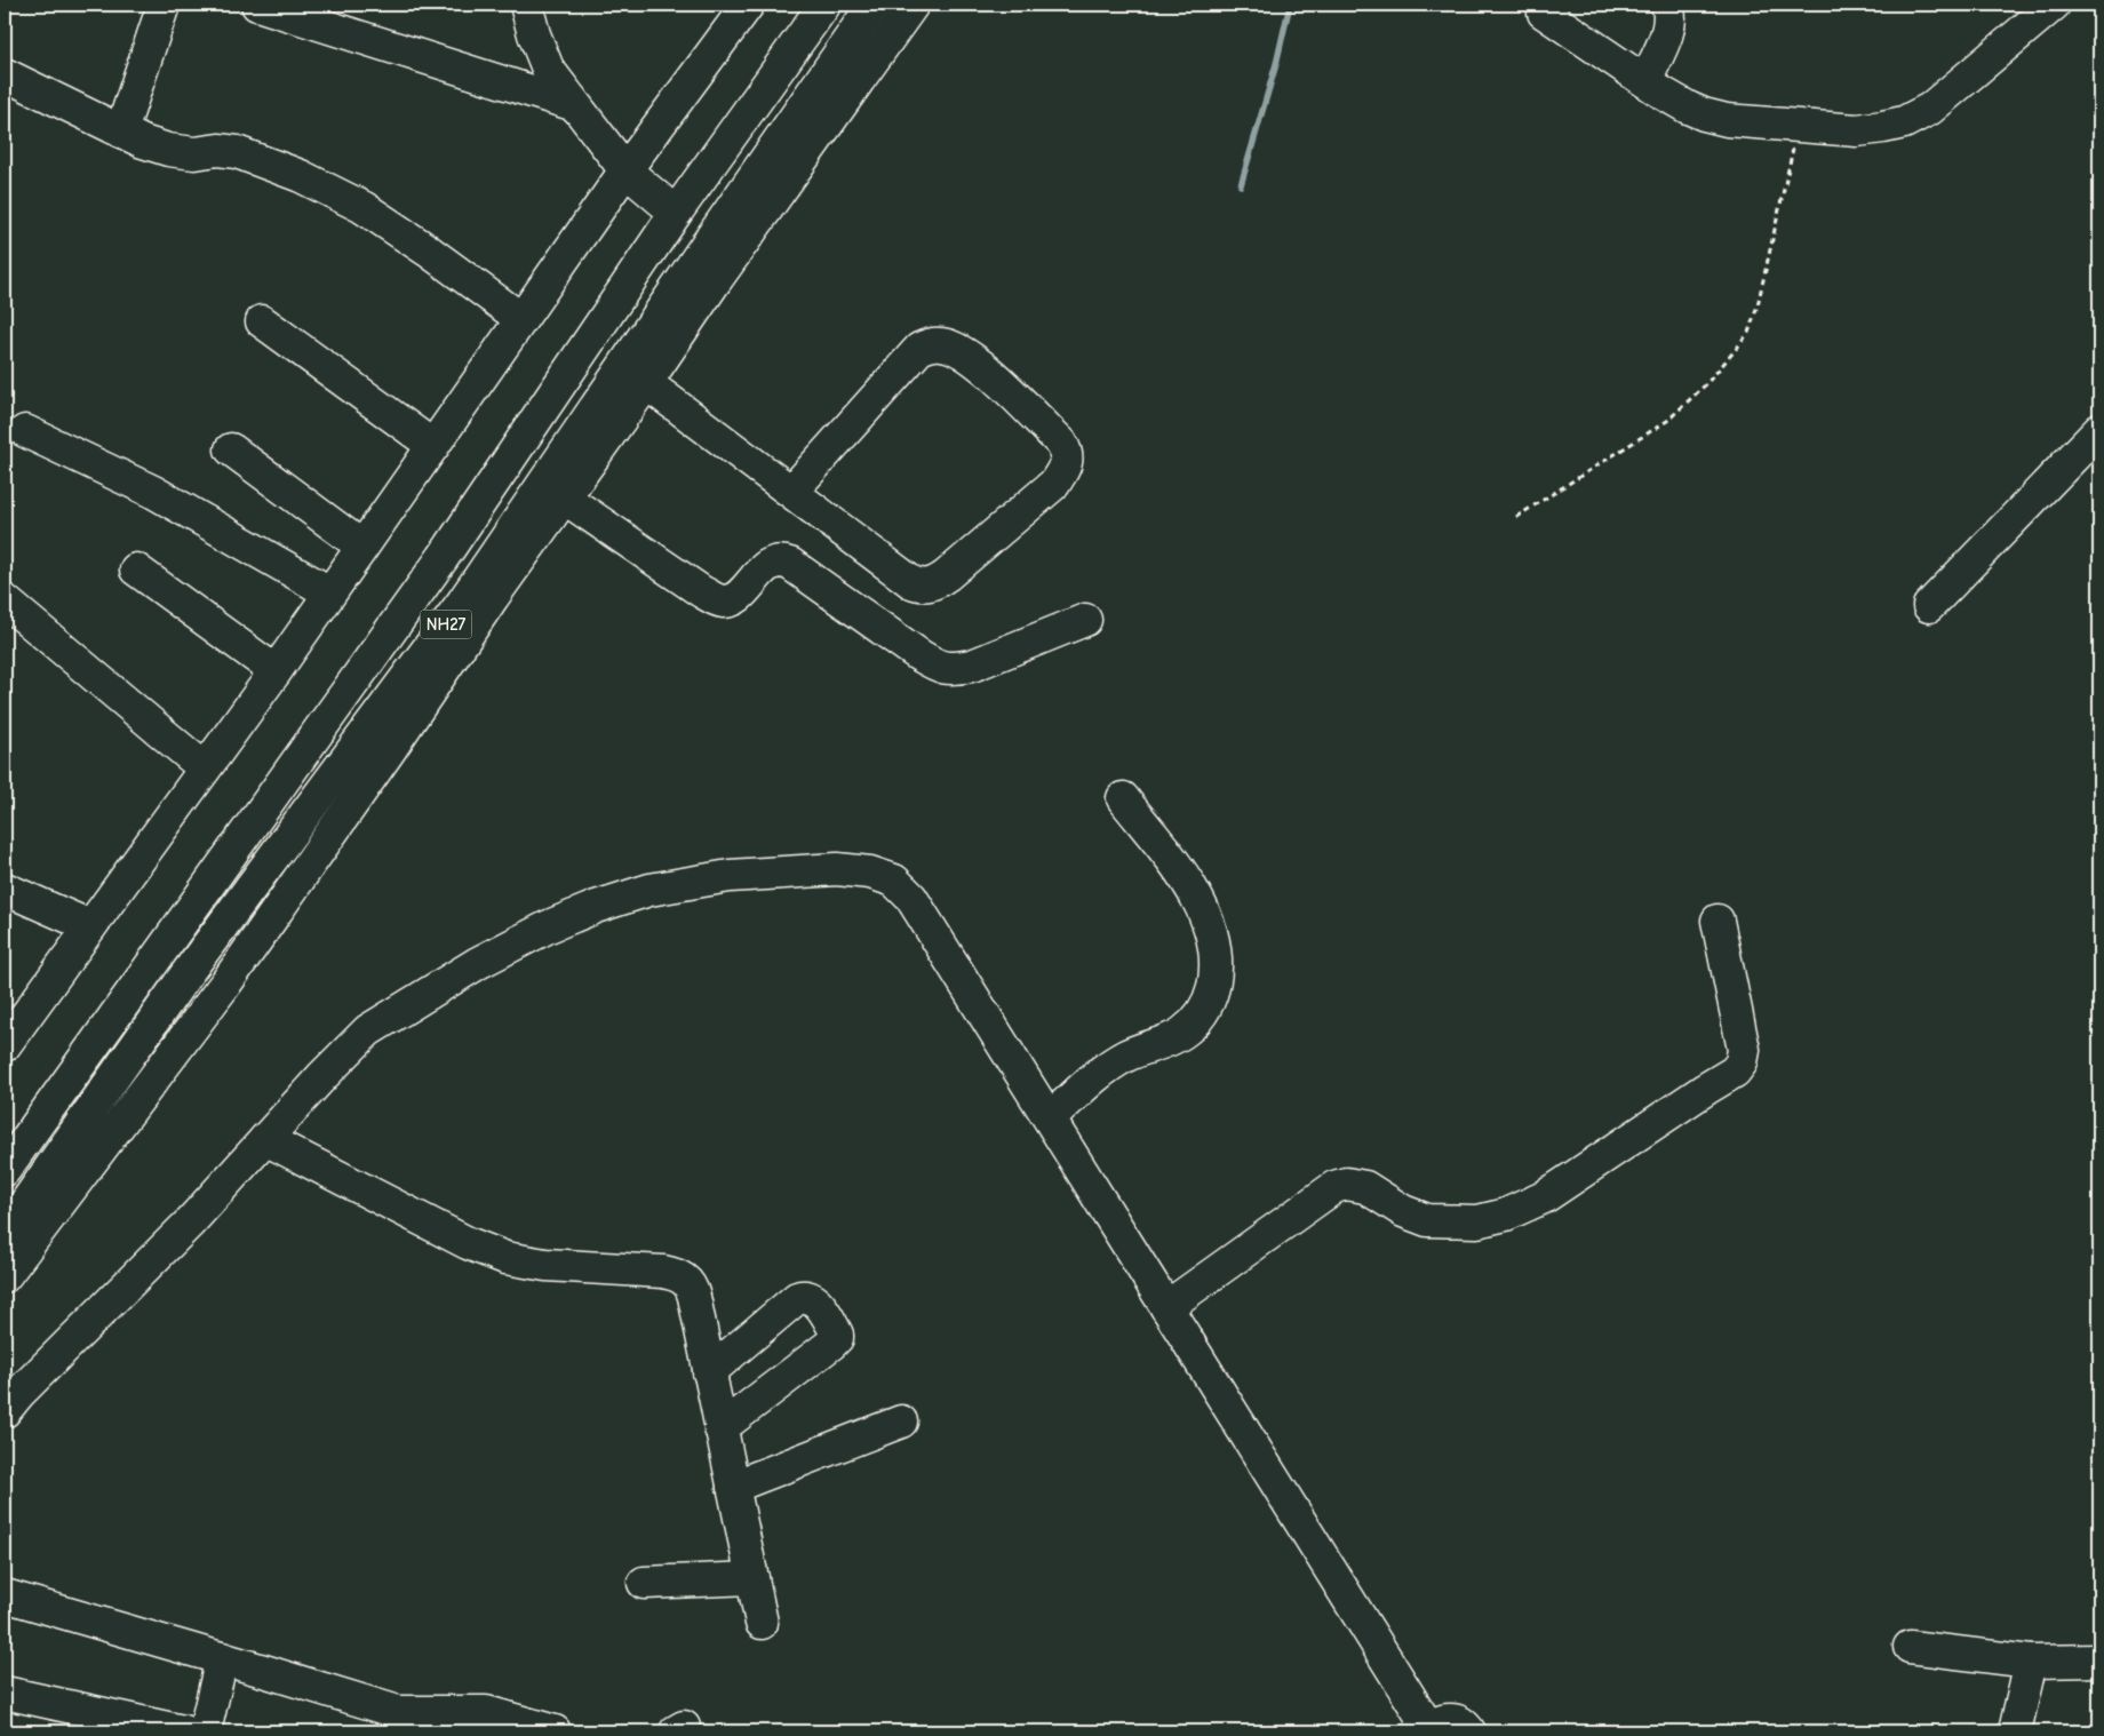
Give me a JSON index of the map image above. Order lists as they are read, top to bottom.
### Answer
{
  "streets": {
    "main road": ["NH27"]
  }
}
